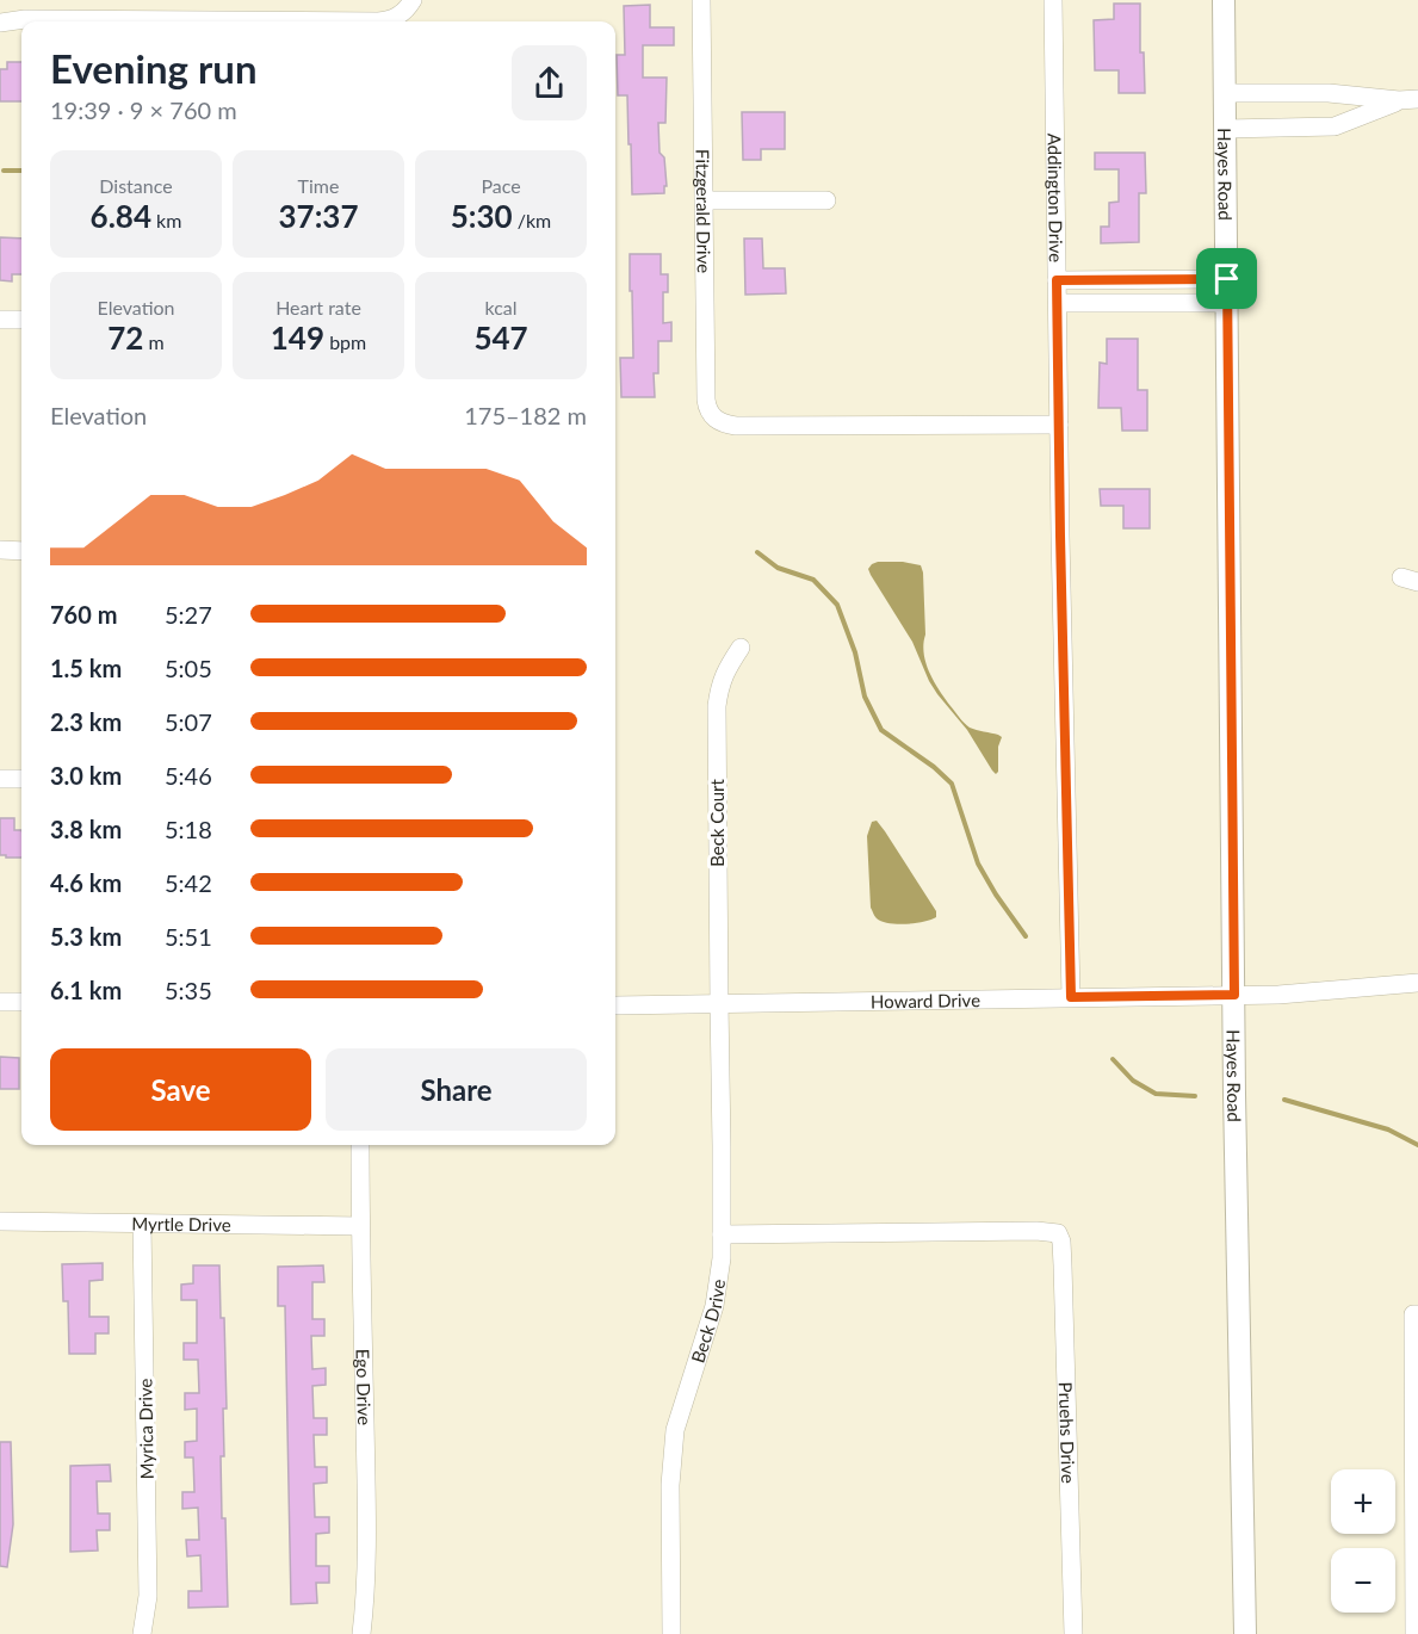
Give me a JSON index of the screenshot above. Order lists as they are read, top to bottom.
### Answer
{
  "streets": {
    "street": [
      "Hayes Road",
      "Addington Drive",
      "Fitzgerald Drive",
      "Beck Court",
      "Howard Drive",
      "Myrtle Drive",
      "Beck Drive",
      "Ego Drive",
      "Myrica Drive",
      "Pruehs Drive"
    ]
  },
  "crossings": [
    ["Hayes Road", "Howard Drive"],
    ["Addington Drive", "Fitzgerald Drive"],
    ["Addington Drive", "Howard Drive"],
    ["Beck Court", "Howard Drive"],
    ["Beck Court", "Beck Drive"],
    ["Howard Drive", "Beck Drive"],
    ["Myrtle Drive", "Ego Drive"],
    ["Myrtle Drive", "Myrica Drive"],
    ["Beck Drive", "Pruehs Drive"]
  ],
  "page": {
    "heading": ["Evening run", "19:39 · 9 × 760 m"],
    "stats": [
      ["Distance", "6.84 km"],
      ["Time", "37:37"],
      ["Pace", "5:30 /km"],
      ["Elevation", "72 m"],
      ["Heart rate", "149 bpm"],
      ["kcal", "547"]
    ],
    "chart": ["Elevation", "175–182 m"],
    "list": [
      {
        "name": "760 m",
        "note": "5:27"
      },
      {
        "name": "1.5 km",
        "note": "5:05"
      },
      {
        "name": "2.3 km",
        "note": "5:07"
      },
      {
        "name": "3.0 km",
        "note": "5:46"
      },
      {
        "name": "3.8 km",
        "note": "5:18"
      },
      {
        "name": "4.6 km",
        "note": "5:42"
      },
      {
        "name": "5.3 km",
        "note": "5:51"
      },
      {
        "name": "6.1 km",
        "note": "5:35"
      }
    ],
    "buttons": ["Save", "Share"],
    "map_buttons": ["+", "−"]
  }
}
